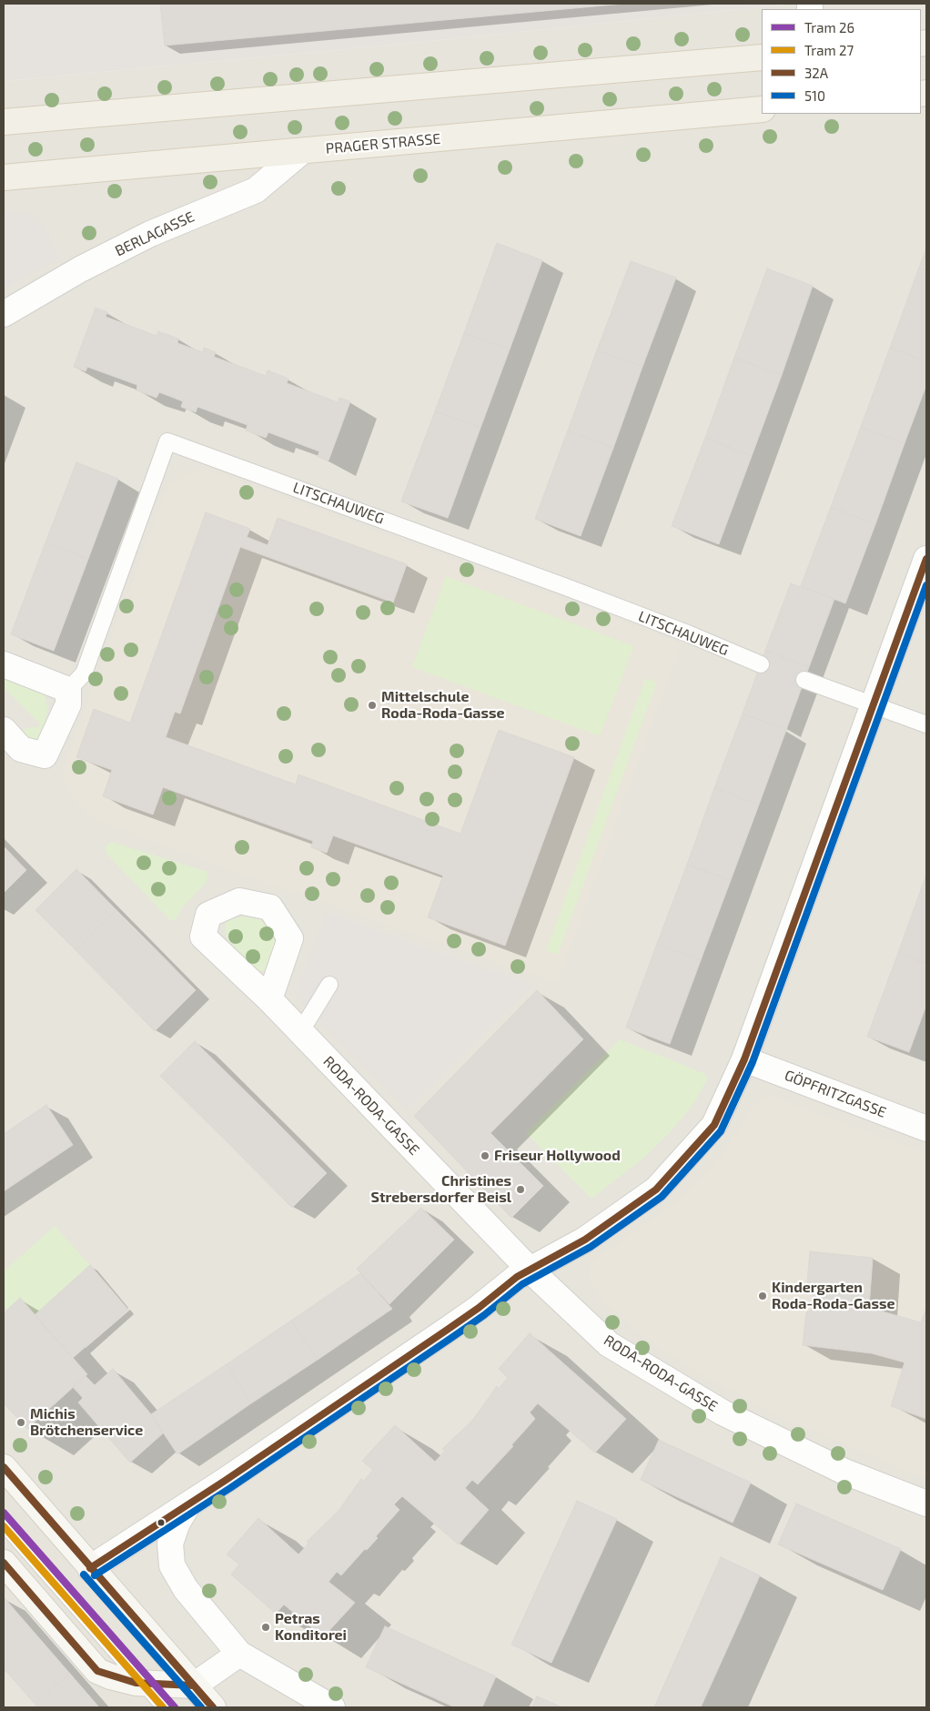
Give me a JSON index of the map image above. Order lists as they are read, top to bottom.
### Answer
{
  "streets": {
    "main road": ["PRAGER STRASSE"],
    "street": ["BERLAGASSE", "GÖPFRITZGASSE", "RODA-RODA-GASSE"],
    "lane": ["LITSCHAUWEG"]
  },
  "crossings": [
    ["PRAGER STRASSE", "BERLAGASSE"]
  ],
  "places": [
    "Mittelschule Roda-Roda-Gasse",
    "Friseur Hollywood",
    "Christines Strebersdorfer Beisl",
    "Kindergarten Roda-Roda-Gasse",
    "Michis Brötchenservice",
    "Petras Konditorei"
  ],
  "lines": [
    "transit line 32A",
    "transit line 510",
    "tram line 26",
    "tram line 27"
  ],
  "legend": [
    "Tram 26",
    "Tram 27",
    "32A",
    "510"
  ]
}
